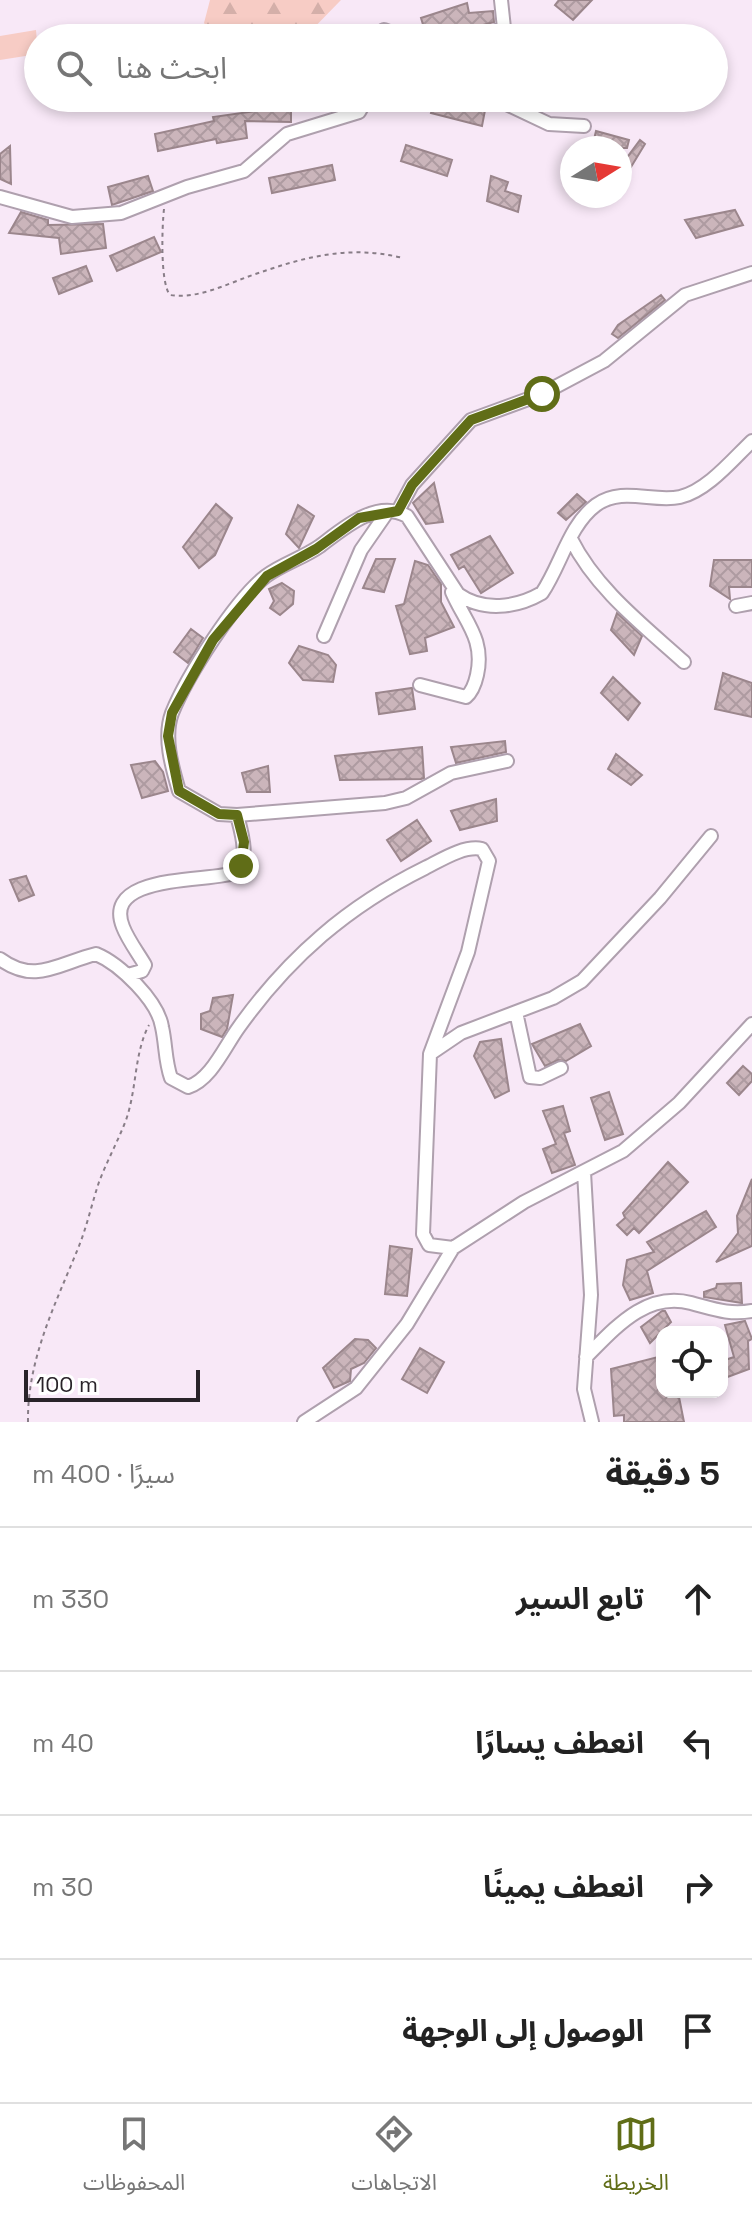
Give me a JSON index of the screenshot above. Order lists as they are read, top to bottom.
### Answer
{
  "scale_bar": "100 m",
  "north": "right",
  "page": {
    "search": "ابحث هنا",
    "scale": "100 m",
    "heading": ["5 دقيقة", "سيرًا · 400 m"],
    "list": [
      ["تابع السير", "330 m"],
      ["انعطف يسارًا", "40 m"],
      ["انعطف يمينًا", "30 m"],
      "الوصول إلى الوجهة"
    ],
    "nav": ["الخريطة", "الاتجاهات", "المحفوظات"]
  }
}
